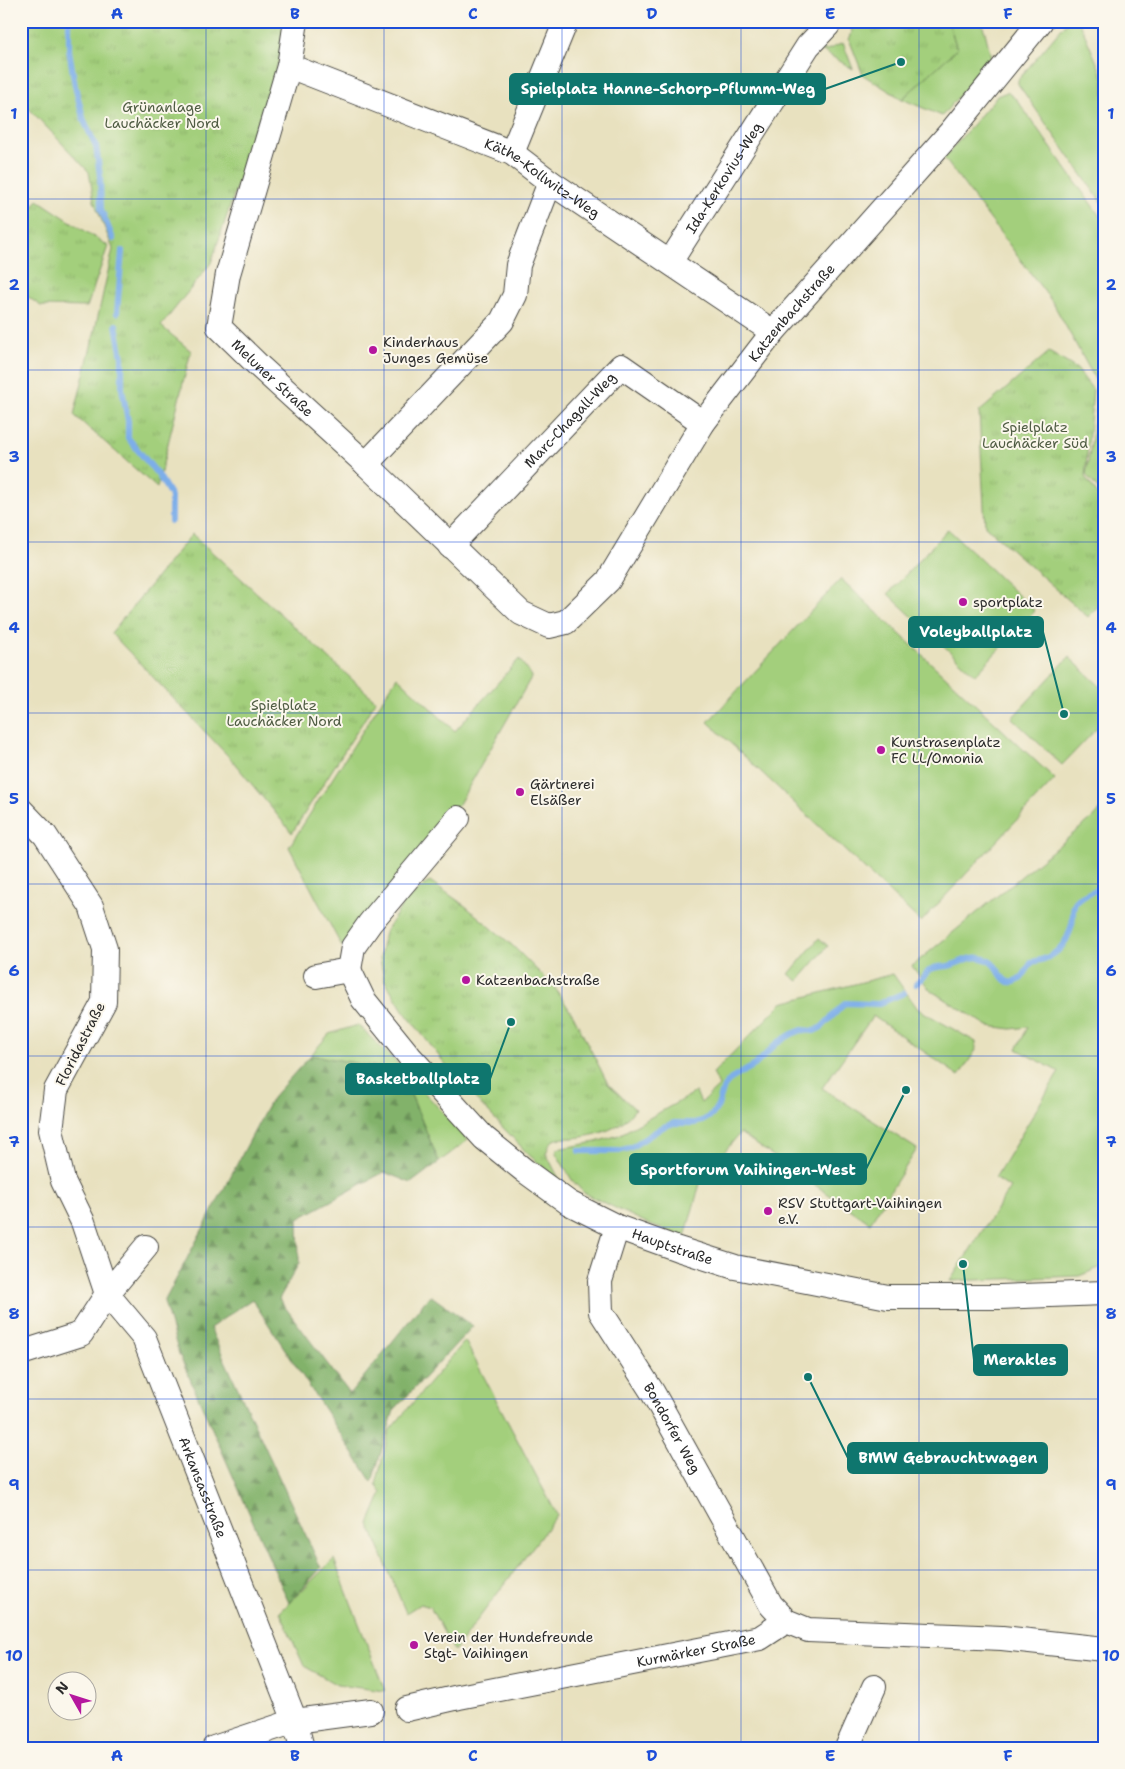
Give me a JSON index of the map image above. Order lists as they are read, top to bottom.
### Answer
{
  "streets": {
    "street": [
      "Ida-Kerkovius-Weg",
      "Käthe-Kollwitz-Weg",
      "Katzenbachstraße",
      "Meluner Straße",
      "Marc-Chagall-Weg",
      "Floridastraße",
      "Hauptstraße",
      "Bondorfer Weg",
      "Arkansasstraße",
      "Kurmärker Straße"
    ]
  },
  "crossings": [
    ["Ida-Kerkovius-Weg", "Käthe-Kollwitz-Weg"],
    ["Käthe-Kollwitz-Weg", "Katzenbachstraße"],
    ["Käthe-Kollwitz-Weg", "Meluner Straße"],
    ["Katzenbachstraße", "Meluner Straße"],
    ["Katzenbachstraße", "Marc-Chagall-Weg"],
    ["Meluner Straße", "Marc-Chagall-Weg"],
    ["Floridastraße", "Arkansasstraße"],
    ["Hauptstraße", "Bondorfer Weg"],
    ["Bondorfer Weg", "Kurmärker Straße"]
  ],
  "parks": ["Grünanlage Lauchäcker Nord", "Spielplatz Lauchäcker Süd", "Spielplatz Lauchäcker Nord"],
  "places": [
    "Spielplatz Hanne-Schorp-Pflumm-Weg",
    "Kinderhaus Junges Gemüse",
    "sportplatz",
    "Voleyballplatz",
    "Kunstrasenplatz FC LL/Omonia",
    "Gärtnerei Elsäßer",
    "Katzenbachstraße",
    "Basketballplatz",
    "Sportforum Vaihingen-West",
    "RSV Stuttgart-Vaihingen e.V.",
    "Merakles",
    "BMW Gebrauchtwagen",
    "Verein der Hundefreunde Stgt- Vaihingen"
  ],
  "north": "top left",
  "grid": {
    "columns": [
      "A",
      "B",
      "C",
      "D",
      "E",
      "F"
    ],
    "rows": [
      "1",
      "2",
      "3",
      "4",
      "5",
      "6",
      "7",
      "8",
      "9",
      "10"
    ]
  }
}
